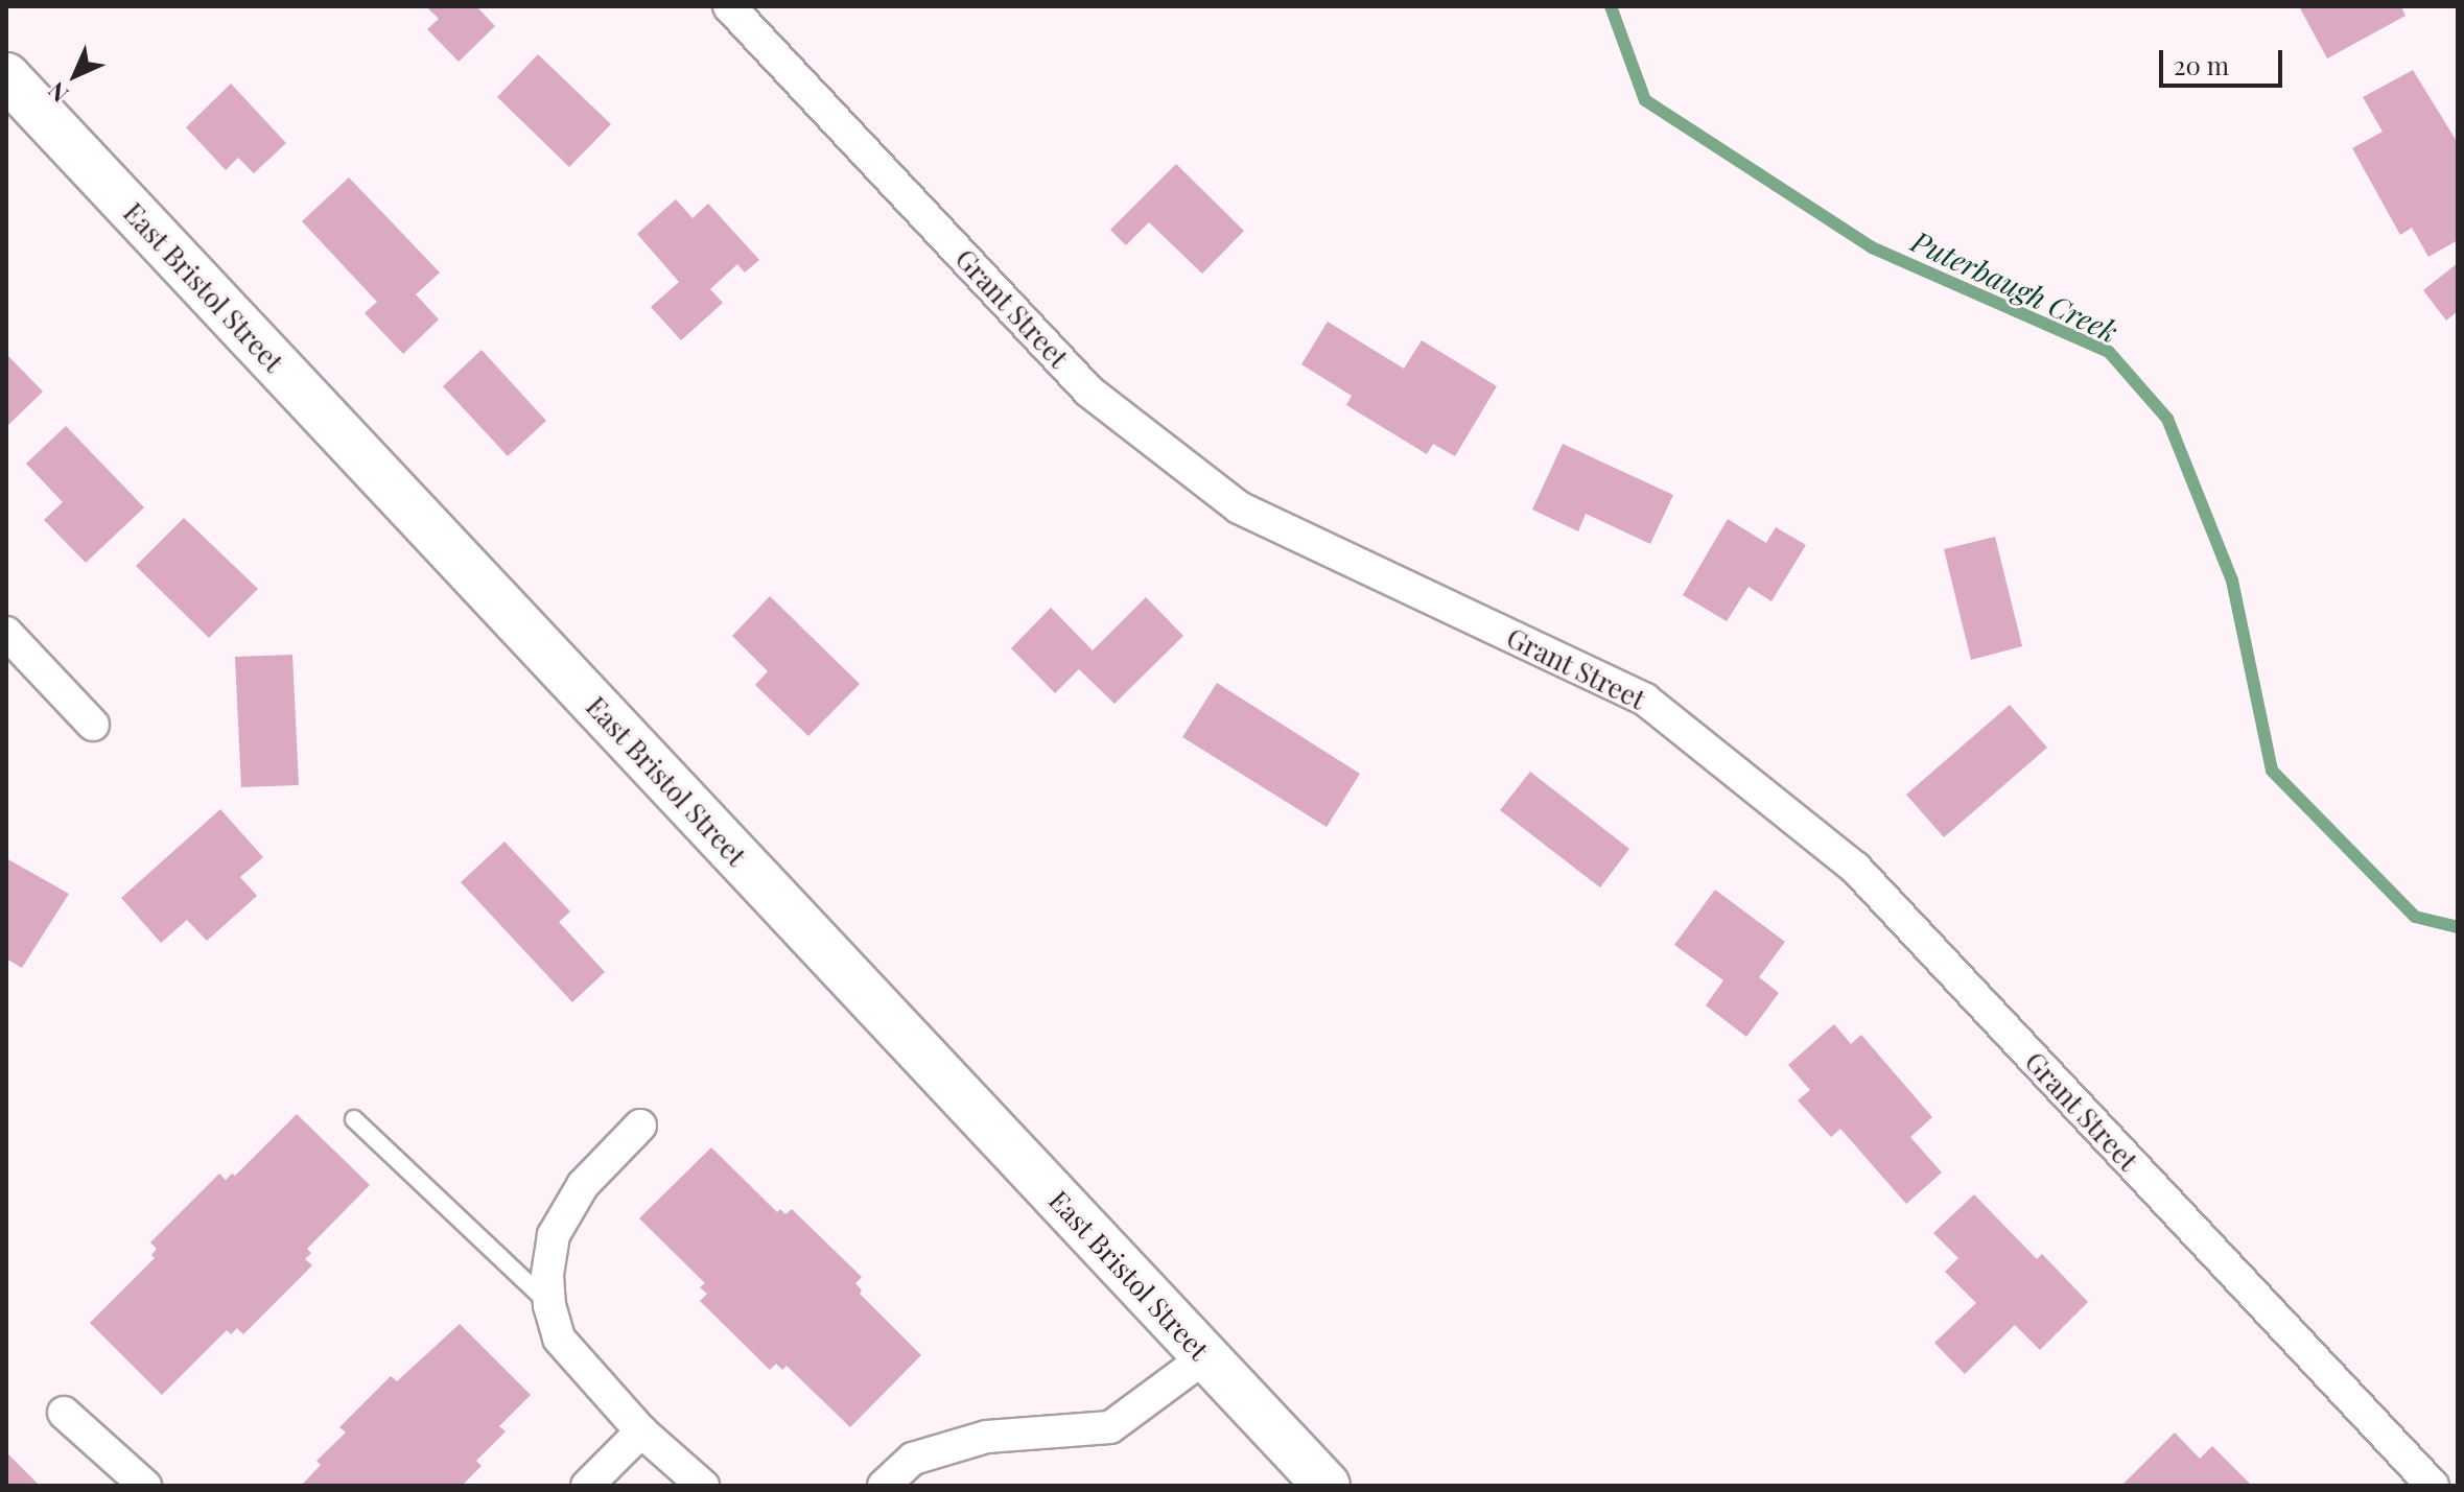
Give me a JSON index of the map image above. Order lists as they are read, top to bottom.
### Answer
{
  "streets": {
    "main road": ["East Bristol Street"],
    "street": ["Grant Street"]
  },
  "water": ["Puterbaugh Creek"],
  "scale_bar": "20 m",
  "north": "bottom left"
}
